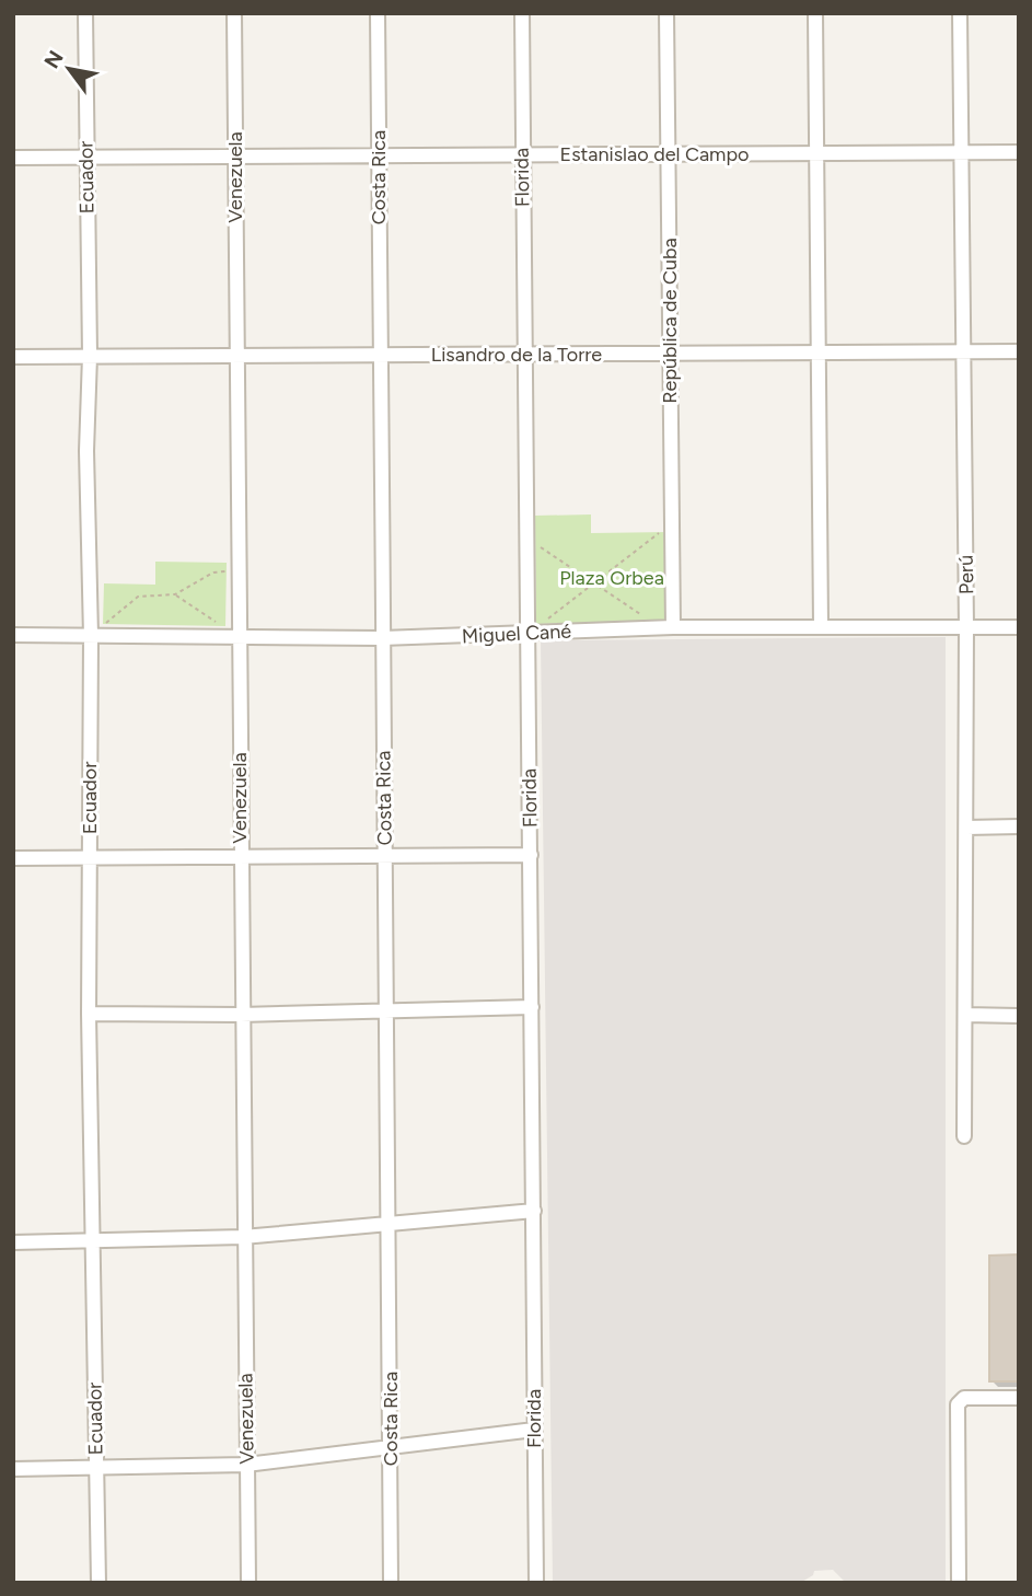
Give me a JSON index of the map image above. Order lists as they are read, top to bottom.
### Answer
{
  "streets": {
    "street": [
      "Estanislao del Campo",
      "Ecuador",
      "Venezuela",
      "Costa Rica",
      "Florida",
      "República de Cuba",
      "Lisandro de la Torre",
      "Perú",
      "Miguel Cané"
    ]
  },
  "crossings": [
    ["Estanislao del Campo", "Ecuador"],
    ["Estanislao del Campo", "Venezuela"],
    ["Estanislao del Campo", "Costa Rica"],
    ["Estanislao del Campo", "Florida"],
    ["Estanislao del Campo", "República de Cuba"],
    ["Estanislao del Campo", "Perú"],
    ["Ecuador", "Lisandro de la Torre"],
    ["Ecuador", "Miguel Cané"],
    ["Venezuela", "Lisandro de la Torre"],
    ["Venezuela", "Miguel Cané"],
    ["Costa Rica", "Lisandro de la Torre"],
    ["Costa Rica", "Miguel Cané"],
    ["Florida", "Lisandro de la Torre"],
    ["Florida", "Miguel Cané"],
    ["República de Cuba", "Lisandro de la Torre"],
    ["República de Cuba", "Miguel Cané"],
    ["Lisandro de la Torre", "Perú"],
    ["Perú", "Miguel Cané"]
  ],
  "parks": ["Plaza Orbea"],
  "north": "top left"
}
